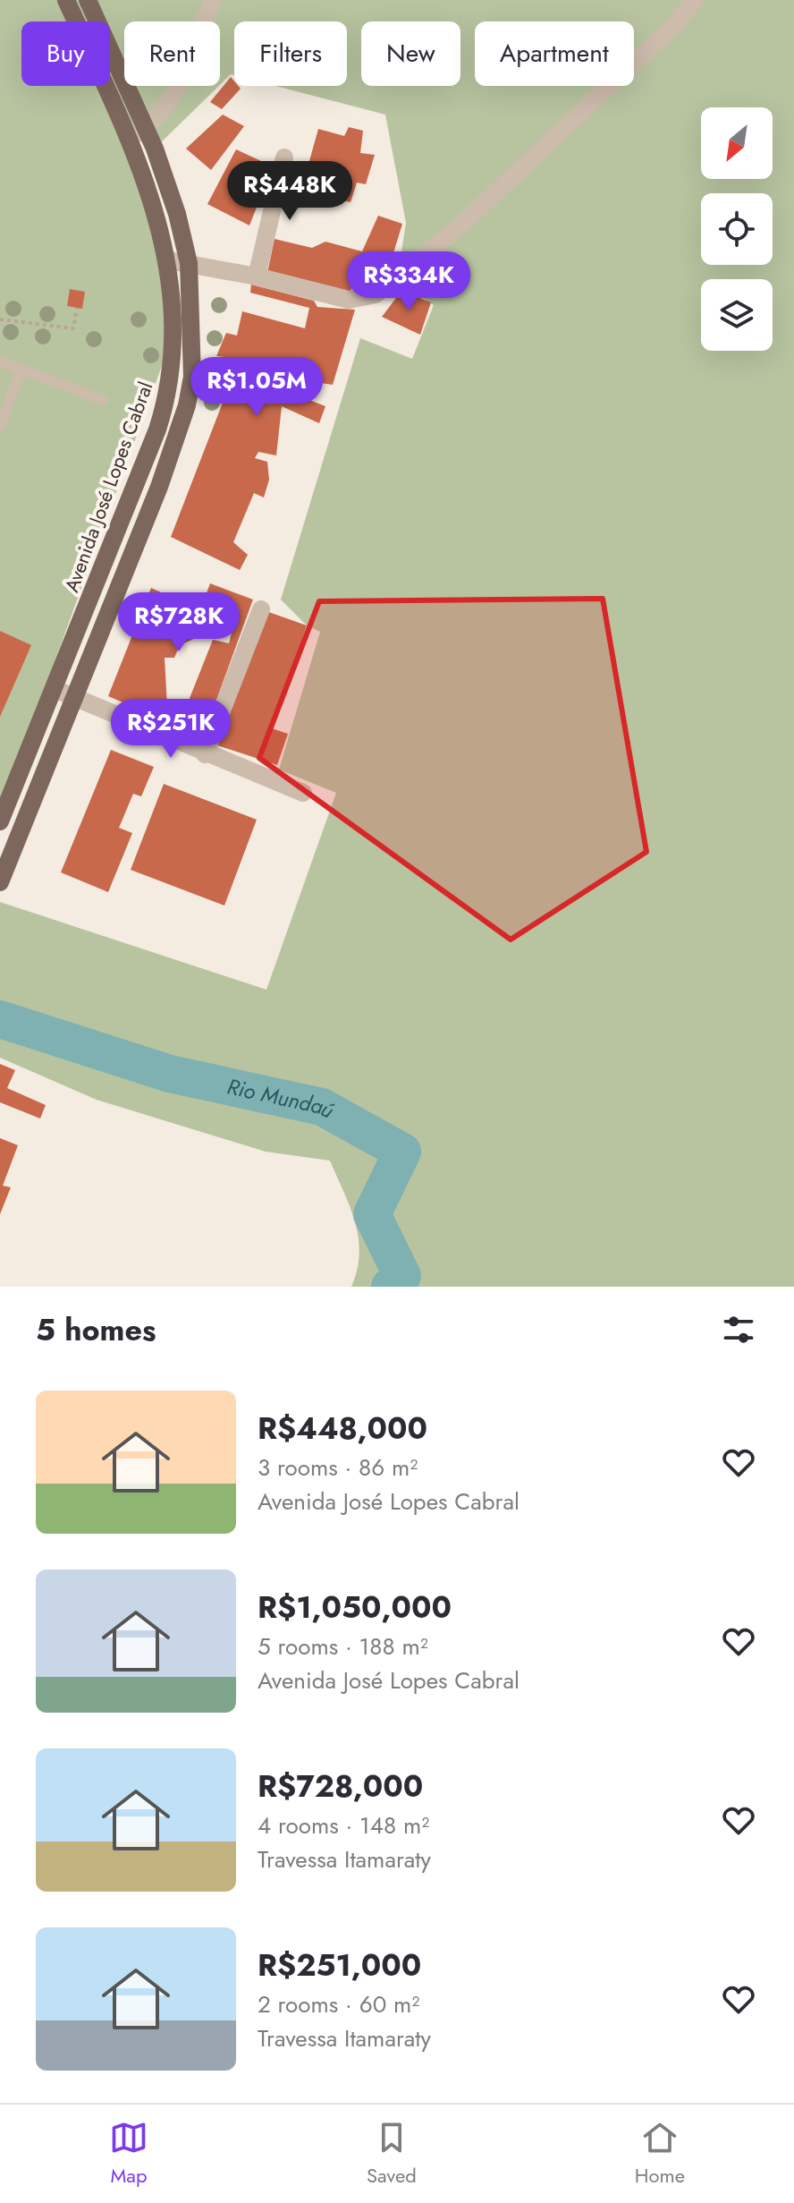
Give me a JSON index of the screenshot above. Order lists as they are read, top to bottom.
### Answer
{
  "streets": {
    "main road": ["Avenida José Lopes Cabral"]
  },
  "water": ["Rio Mundaú"],
  "north": "bottom left",
  "page": {
    "chip": [
      "Buy",
      "Rent",
      "Filters",
      "New",
      "Apartment"
    ],
    "price": [
      "R$448K",
      "R$334K",
      "R$1.05M",
      "R$728K",
      "R$251K"
    ],
    "heading": "5 homes",
    "list": [
      {
        "name": "R$448,000",
        "note": "3 rooms · 86 m² · Avenida José Lopes Cabral"
      },
      {
        "name": "R$1,050,000",
        "note": "5 rooms · 188 m² · Avenida José Lopes Cabral"
      },
      {
        "name": "R$728,000",
        "note": "4 rooms · 148 m² · Travessa Itamaraty"
      },
      {
        "name": "R$251,000",
        "note": "2 rooms · 60 m² · Travessa Itamaraty"
      }
    ],
    "tabs": ["Map", "Saved", "Home"]
  }
}
